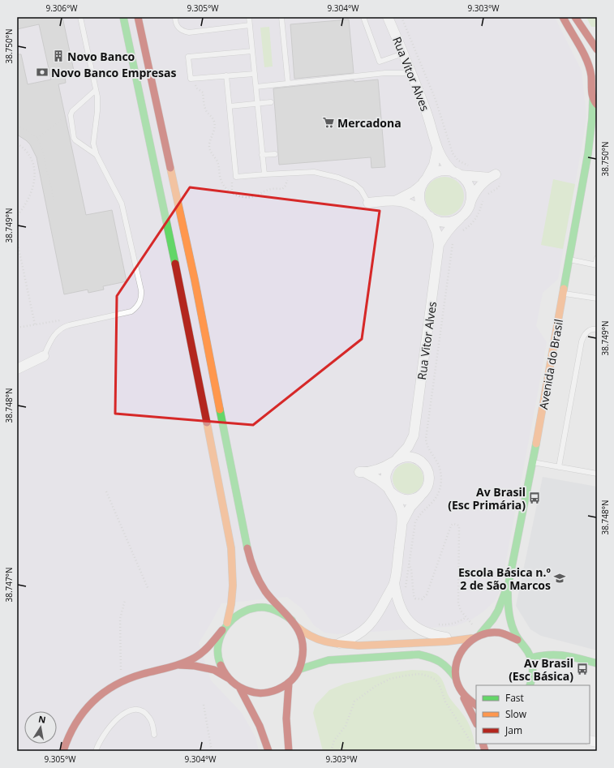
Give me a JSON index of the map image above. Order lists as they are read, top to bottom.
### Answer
{
  "streets": {
    "main road": ["Avenida do Brasil"],
    "street": ["Rua Vitor Alves"]
  },
  "places": {
    "building": ["Novo Banco"],
    "bank": ["Novo Banco Empresas"],
    "supermarket": ["Mercadona"],
    "bus stop": ["Av Brasil (Esc Primária)", "Av Brasil (Esc Básica)"],
    "school or university": ["Escola Básica n.º 2 de São Marcos"]
  },
  "legend": ["Fast", "Slow", "Jam"],
  "north": "top",
  "coordinates": [
    "9.306°W",
    "9.305°W",
    "9.304°W",
    "9.303°W",
    "38.750°N",
    "38.749°N",
    "38.748°N",
    "38.747°N"
  ]
}
